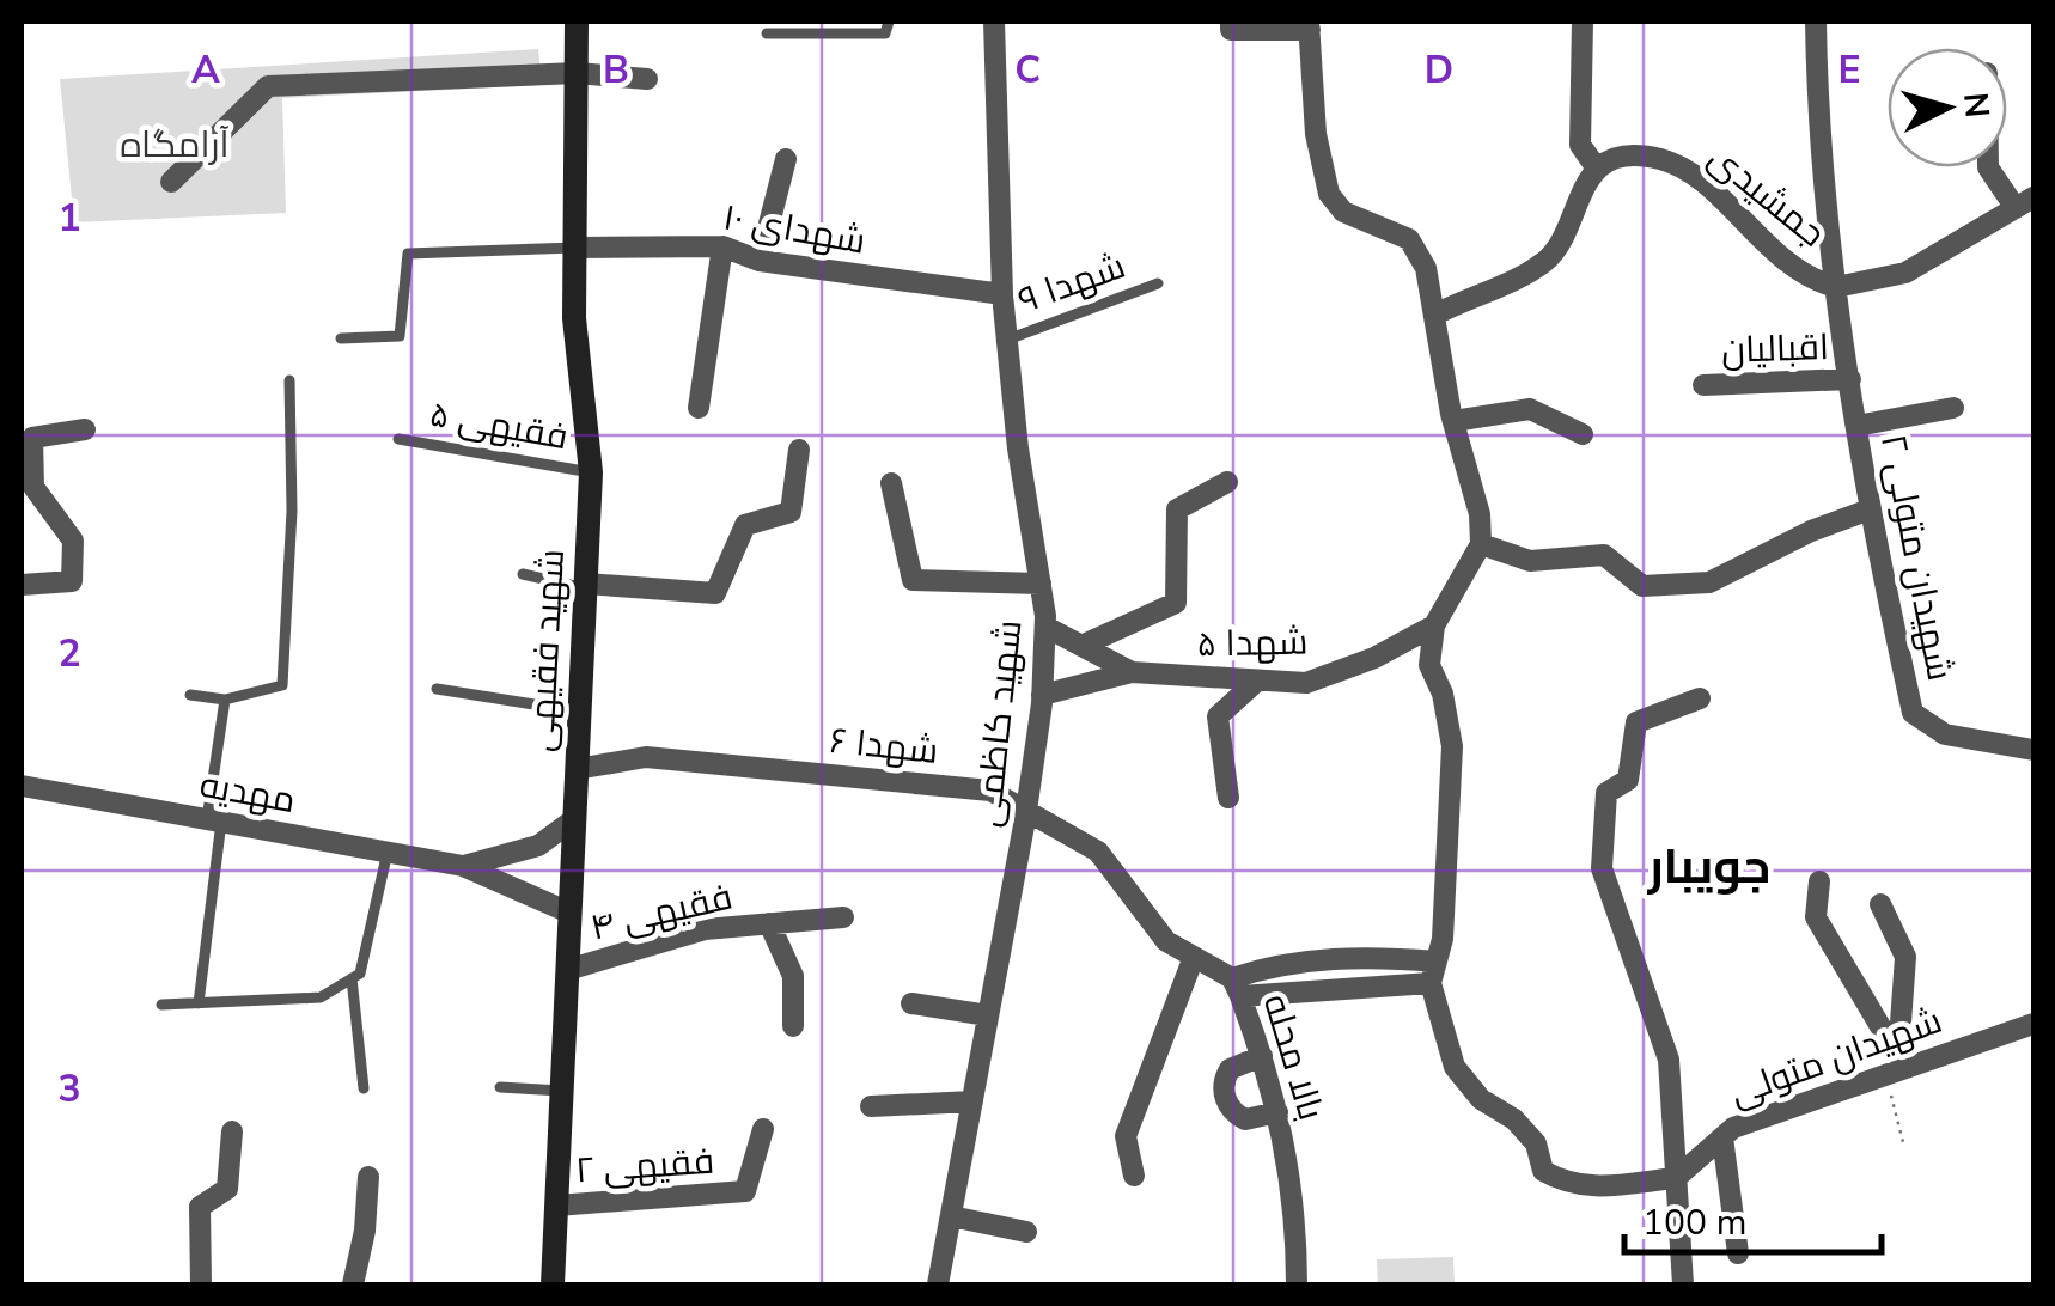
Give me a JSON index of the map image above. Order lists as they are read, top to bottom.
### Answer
{
  "streets": {
    "main road": ["شهید فقیهی"],
    "street": [
      "جمشیدی",
      "شهدای ۱۰",
      "اقبالیان",
      "شهیدان متولی ۲",
      "شهدا ۵",
      "شهید کاظمی",
      "شهدا ۶",
      "مهدیه",
      "فقیهی ۴",
      "بالا محله",
      "شهیدان متولی",
      "فقیهی ۲"
    ],
    "lane": ["شهدا ۹", "فقیهی ۵"]
  },
  "crossings": [
    ["جمشیدی", "شهیدان متولی ۲"],
    ["شهدای ۱۰", "شهید فقیهی"],
    ["شهدای ۱۰", "شهید کاظمی"],
    ["شهدا ۹", "شهید کاظمی"],
    ["اقبالیان", "شهیدان متولی ۲"],
    ["فقیهی ۵", "شهید فقیهی"],
    ["شهدا ۵", "شهید کاظمی"],
    ["شهید فقیهی", "شهدا ۶"],
    ["شهید فقیهی", "فقیهی ۴"],
    ["شهید فقیهی", "فقیهی ۲"],
    ["شهید کاظمی", "شهدا ۶"],
    ["شهید کاظمی", "بالا محله"],
    ["شهدا ۶", "بالا محله"]
  ],
  "districts": ["جویبار"],
  "parks": ["آرامگاه"],
  "scale_bar": "100 m",
  "north": "right",
  "grid": {
    "columns": [
      "A",
      "B",
      "C",
      "D",
      "E"
    ],
    "rows": ["1", "2", "3"]
  }
}
